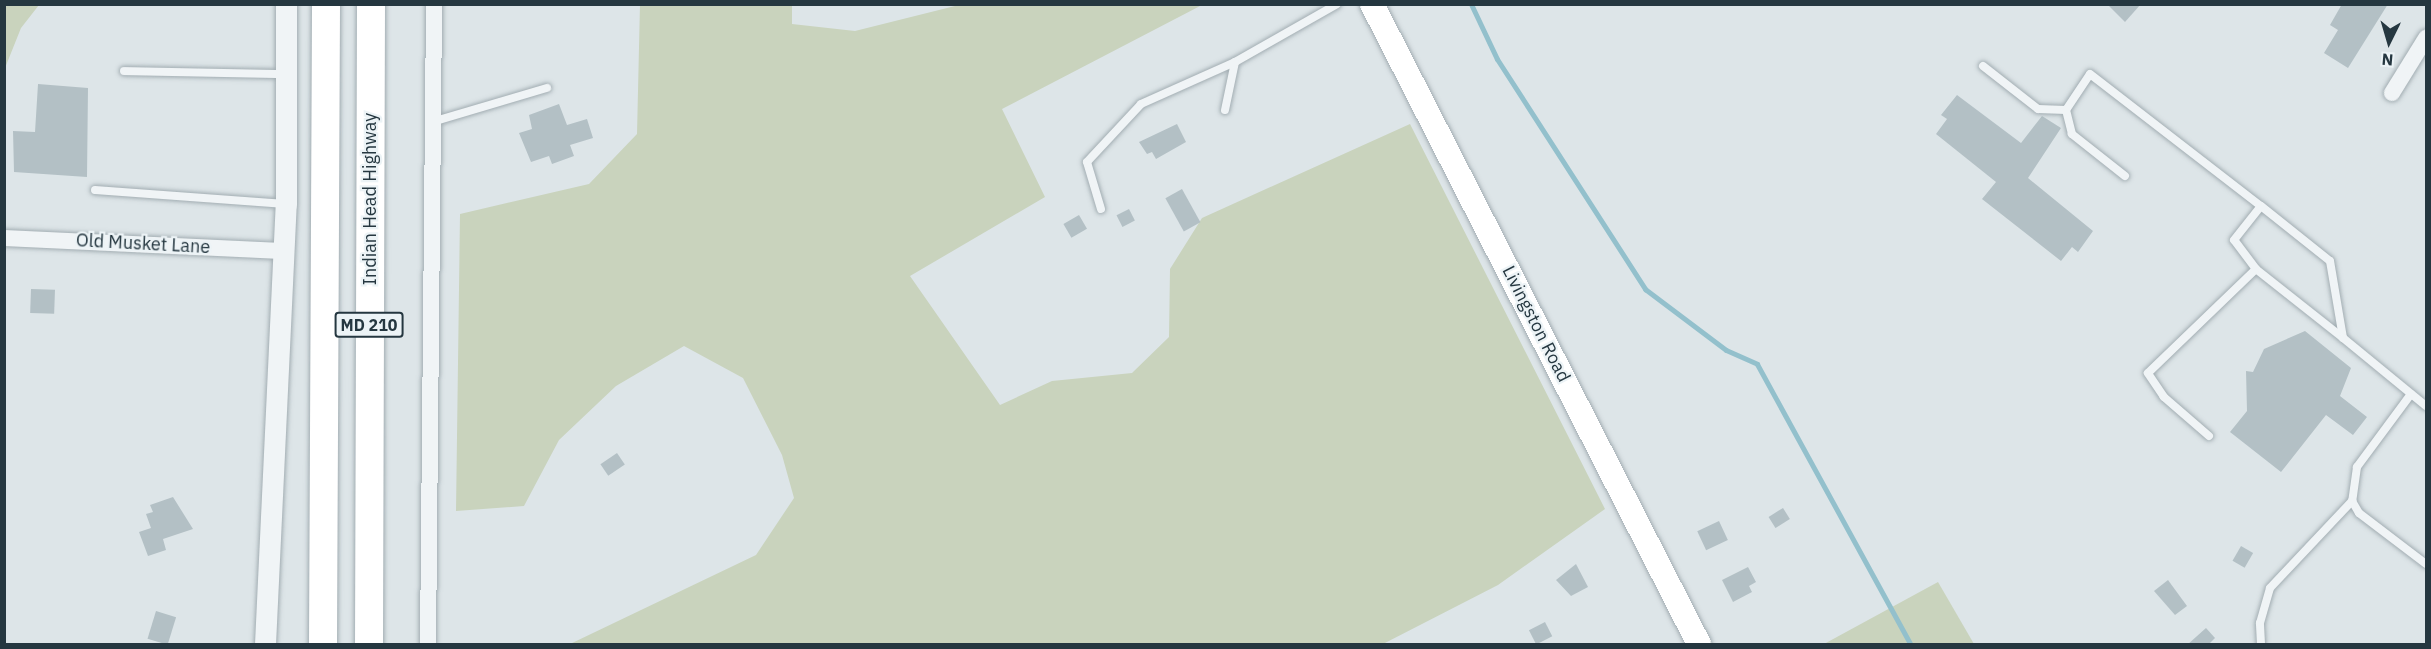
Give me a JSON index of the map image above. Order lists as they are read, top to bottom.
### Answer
{
  "streets": {
    "highway": ["Indian Head Highway", "MD 210"],
    "main road": ["Livingston Road"],
    "street": ["Old Musket Lane"]
  },
  "north": "bottom"
}
